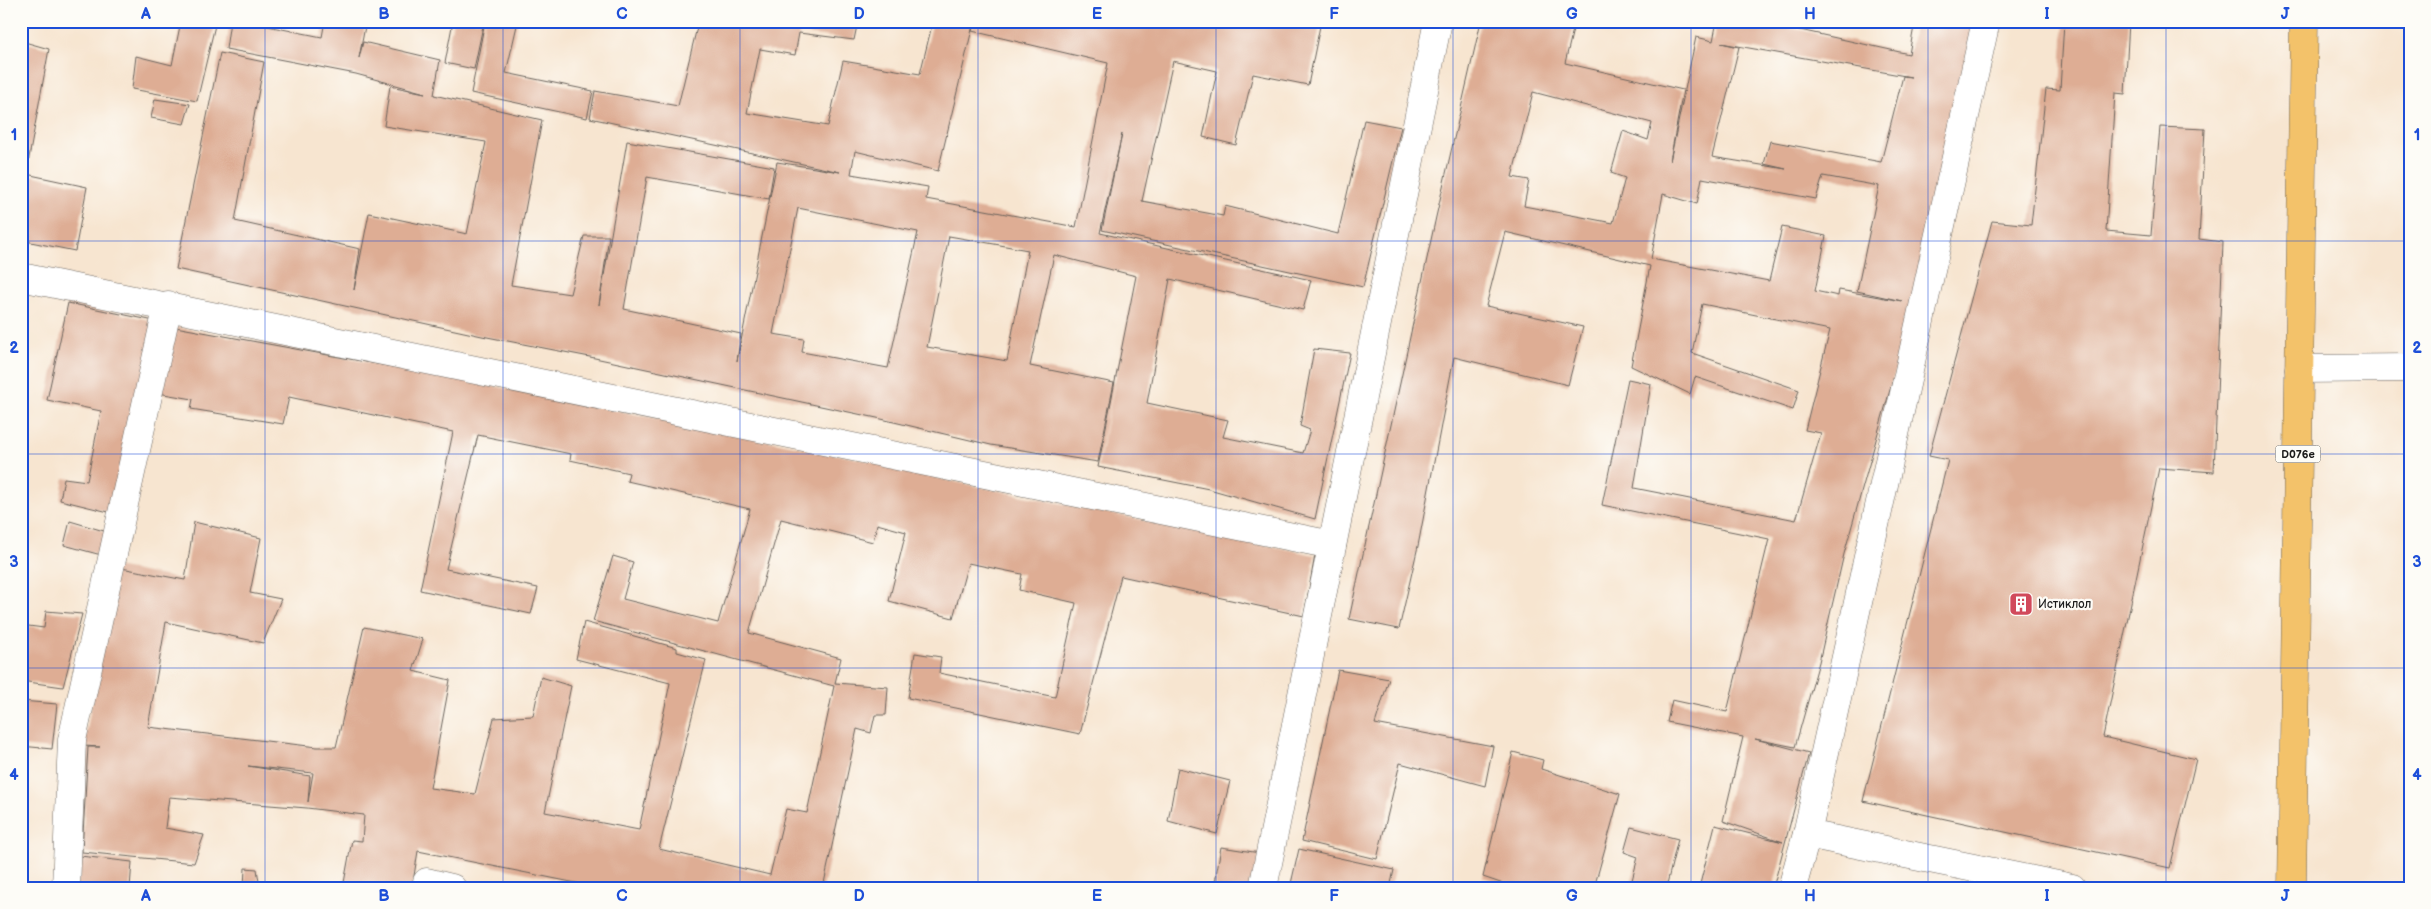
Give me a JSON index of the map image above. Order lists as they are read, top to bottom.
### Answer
{
  "streets": {
    "main road": ["D076e"]
  },
  "places": {
    "building": ["Истиклол"]
  },
  "grid": {
    "columns": [
      "A",
      "B",
      "C",
      "D",
      "E",
      "F",
      "G",
      "H",
      "I",
      "J"
    ],
    "rows": [
      "1",
      "2",
      "3",
      "4"
    ]
  }
}
